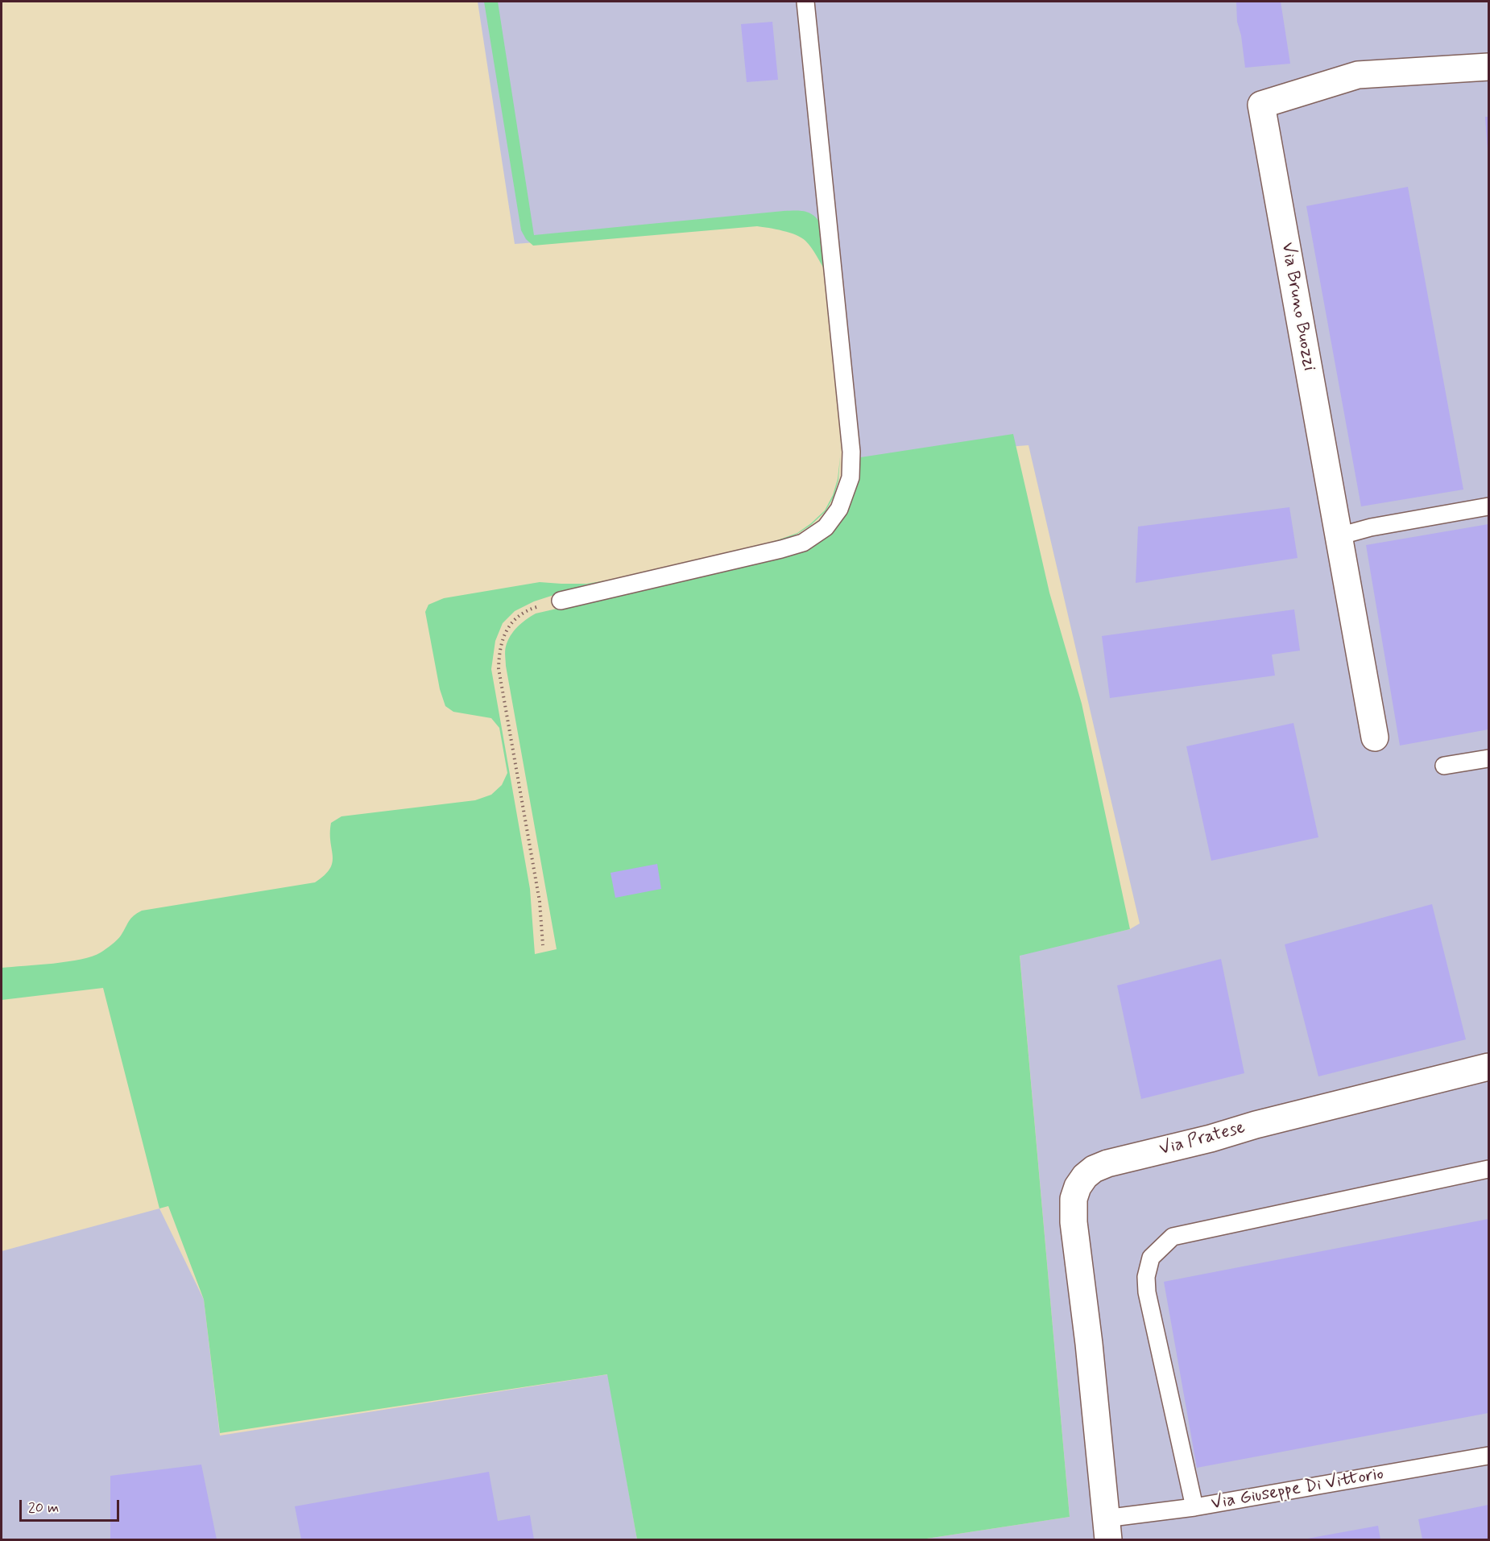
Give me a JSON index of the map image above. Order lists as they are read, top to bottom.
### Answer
{
  "streets": {
    "street": ["Via Bruno Buozzi", "Via Pratese", "Via Giuseppe Di Vittorio"]
  },
  "crossings": [
    ["Via Pratese", "Via Giuseppe Di Vittorio"]
  ],
  "scale_bar": "20 m"
}
